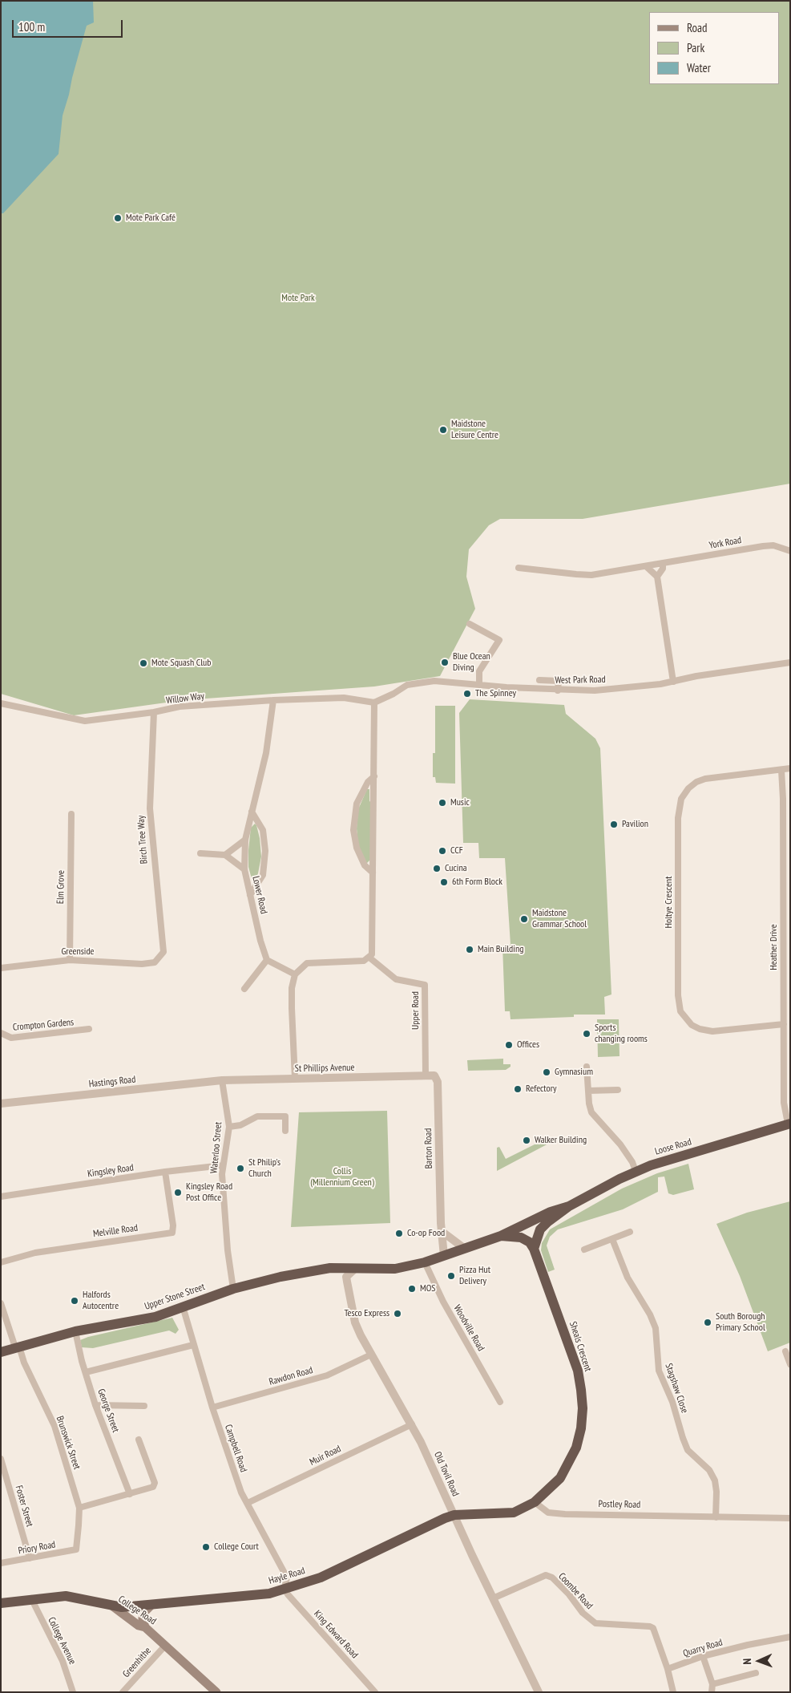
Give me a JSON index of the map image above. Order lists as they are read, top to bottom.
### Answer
{
  "streets": {
    "highway": [
      "Loose Road",
      "Upper Stone Street",
      "Sheals Crescent",
      "Hayle Road",
      "College Road"
    ],
    "street": [
      "York Road",
      "West Park Road",
      "Willow Way",
      "Birch Tree Way",
      "Elm Grove",
      "Lower Road",
      "Holtye Crescent",
      "Heather Drive",
      "Greenside",
      "Upper Road",
      "Crompton Gardens",
      "St Phillips Avenue",
      "Hastings Road",
      "Waterloo Street",
      "Barton Road",
      "Kingsley Road",
      "Melville Road",
      "Woodville Road",
      "Rawdon Road",
      "Stagshaw Close",
      "George Street",
      "Brunswick Street",
      "Campbell Road",
      "Muir Road",
      "Old Tovil Road",
      "Postley Road",
      "Foster Street",
      "Priory Road",
      "Coombe Road",
      "King Edward Road",
      "College Avenue",
      "Quarry Road",
      "Greenhithe"
    ]
  },
  "crossings": [
    ["West Park Road", "Willow Way"],
    ["Willow Way", "Birch Tree Way"],
    ["Willow Way", "Lower Road"],
    ["Birch Tree Way", "Greenside"],
    ["Elm Grove", "Greenside"],
    ["Holtye Crescent", "Heather Drive"],
    ["Heather Drive", "Loose Road"],
    ["Upper Road", "St Phillips Avenue"],
    ["Upper Road", "Barton Road"],
    ["St Phillips Avenue", "Hastings Road"],
    ["St Phillips Avenue", "Waterloo Street"],
    ["St Phillips Avenue", "Barton Road"],
    ["Hastings Road", "Waterloo Street"],
    ["Loose Road", "Barton Road"],
    ["Loose Road", "Upper Stone Street"],
    ["Loose Road", "Woodville Road"],
    ["Loose Road", "Sheals Crescent"],
    ["Loose Road", "Old Tovil Road"],
    ["Waterloo Street", "Kingsley Road"],
    ["Waterloo Street", "Upper Stone Street"],
    ["Kingsley Road", "Melville Road"],
    ["Upper Stone Street", "George Street"],
    ["Upper Stone Street", "Brunswick Street"],
    ["Upper Stone Street", "Campbell Road"],
    ["Upper Stone Street", "Old Tovil Road"],
    ["Sheals Crescent", "Postley Road"],
    ["Rawdon Road", "Campbell Road"],
    ["Rawdon Road", "Old Tovil Road"],
    ["Stagshaw Close", "Postley Road"],
    ["Brunswick Street", "Priory Road"],
    ["Campbell Road", "Muir Road"],
    ["Campbell Road", "Hayle Road"],
    ["Campbell Road", "King Edward Road"],
    ["Muir Road", "Old Tovil Road"],
    ["Old Tovil Road", "Hayle Road"],
    ["Old Tovil Road", "Coombe Road"],
    ["Foster Street", "Priory Road"],
    ["Hayle Road", "College Road"],
    ["Hayle Road", "King Edward Road"],
    ["Coombe Road", "Quarry Road"],
    ["College Road", "College Avenue"],
    ["College Road", "Greenhithe"]
  ],
  "parks": ["Mote Park", "Collis (Millennium Green)"],
  "places": [
    "Mote Park Café",
    "Maidstone Leisure Centre",
    "Blue Ocean Diving",
    "Mote Squash Club",
    "The Spinney",
    "Music",
    "Pavilion",
    "CCF",
    "Cucina",
    "6th Form Block",
    "Maidstone Grammar School",
    "Main Building",
    "Sports changing rooms",
    "Offices",
    "Gymnasium",
    "Refectory",
    "Walker Building",
    "St Philip's Church",
    "Kingsley Road Post Office",
    "Co-op Food",
    "Pizza Hut Delivery",
    "MOS",
    "Halfords Autocentre",
    "Tesco Express",
    "South Borough Primary School",
    "College Court"
  ],
  "legend": ["Road", "Park", "Water"],
  "scale_bar": "100 m",
  "north": "left"
}
